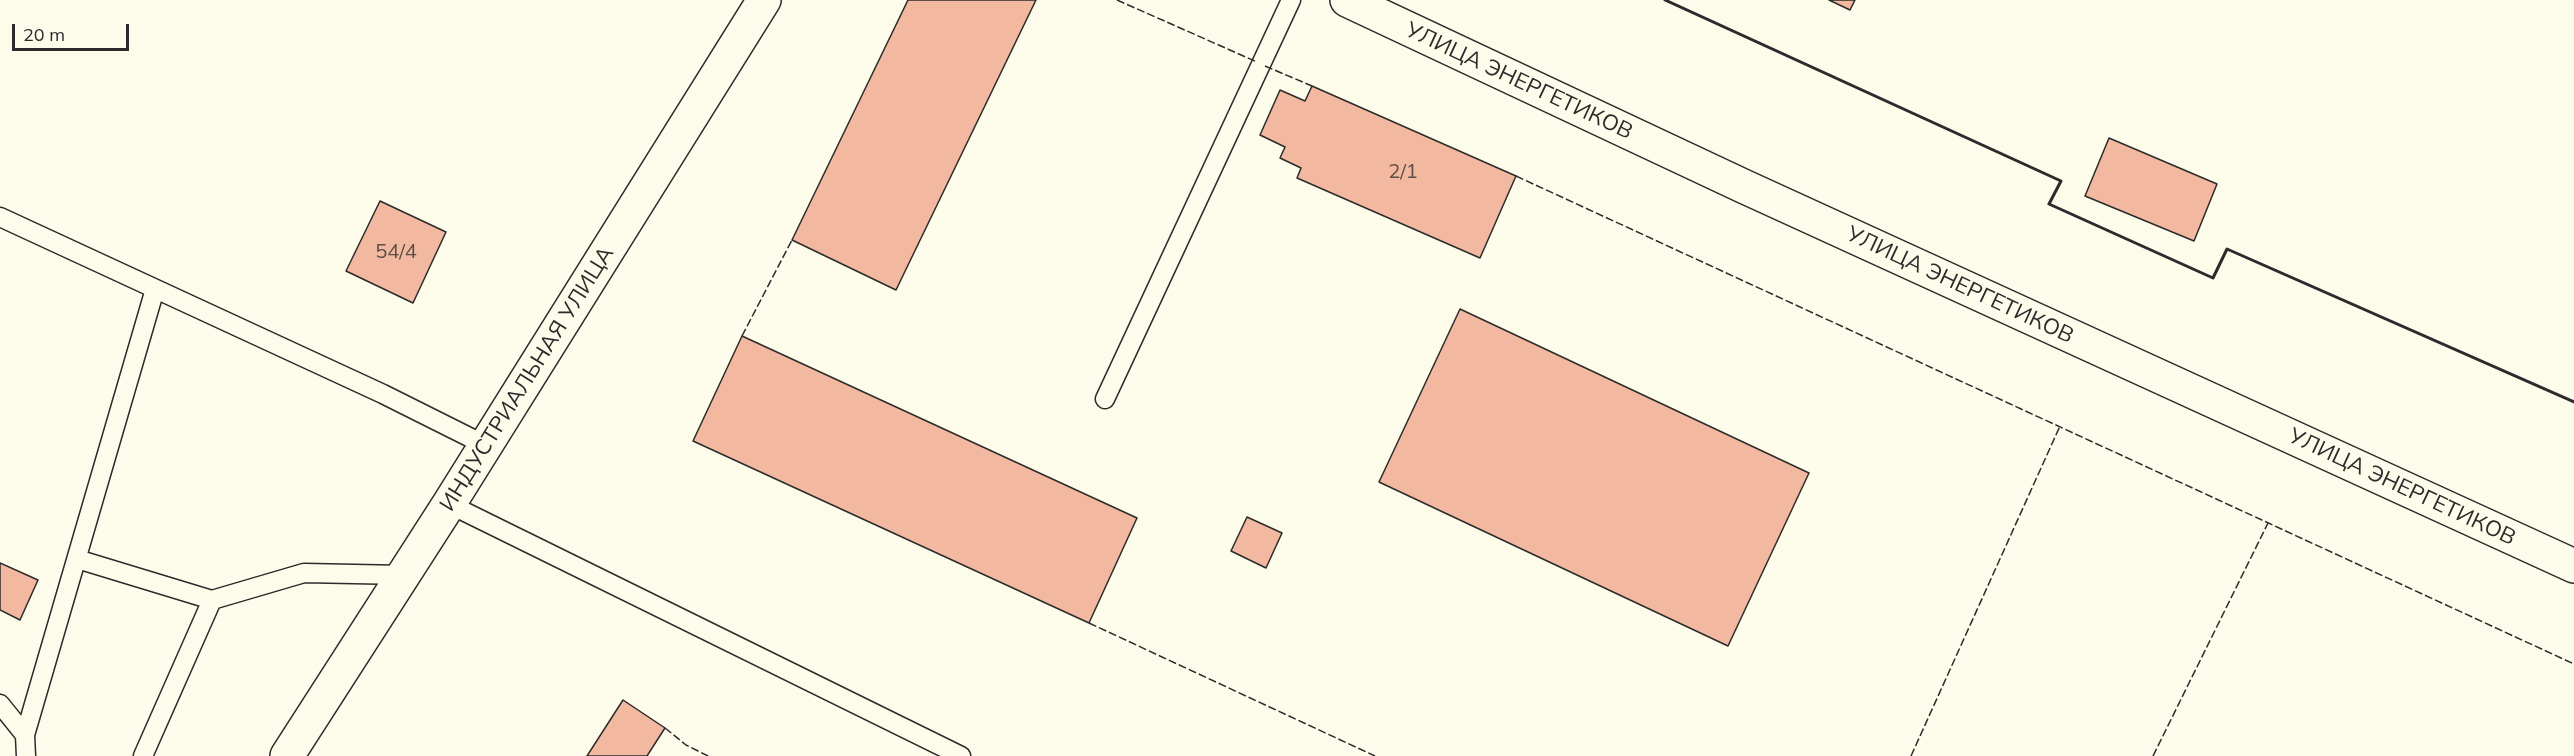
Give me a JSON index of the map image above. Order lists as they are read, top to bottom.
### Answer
{
  "streets": {
    "street": ["УЛИЦА ЭНЕРГЕТИКОВ", "ИНДУСТРИАЛЬНАЯ УЛИЦА"]
  },
  "house_numbers": ["2/1", "54/4"],
  "scale_bar": "20 m"
}
